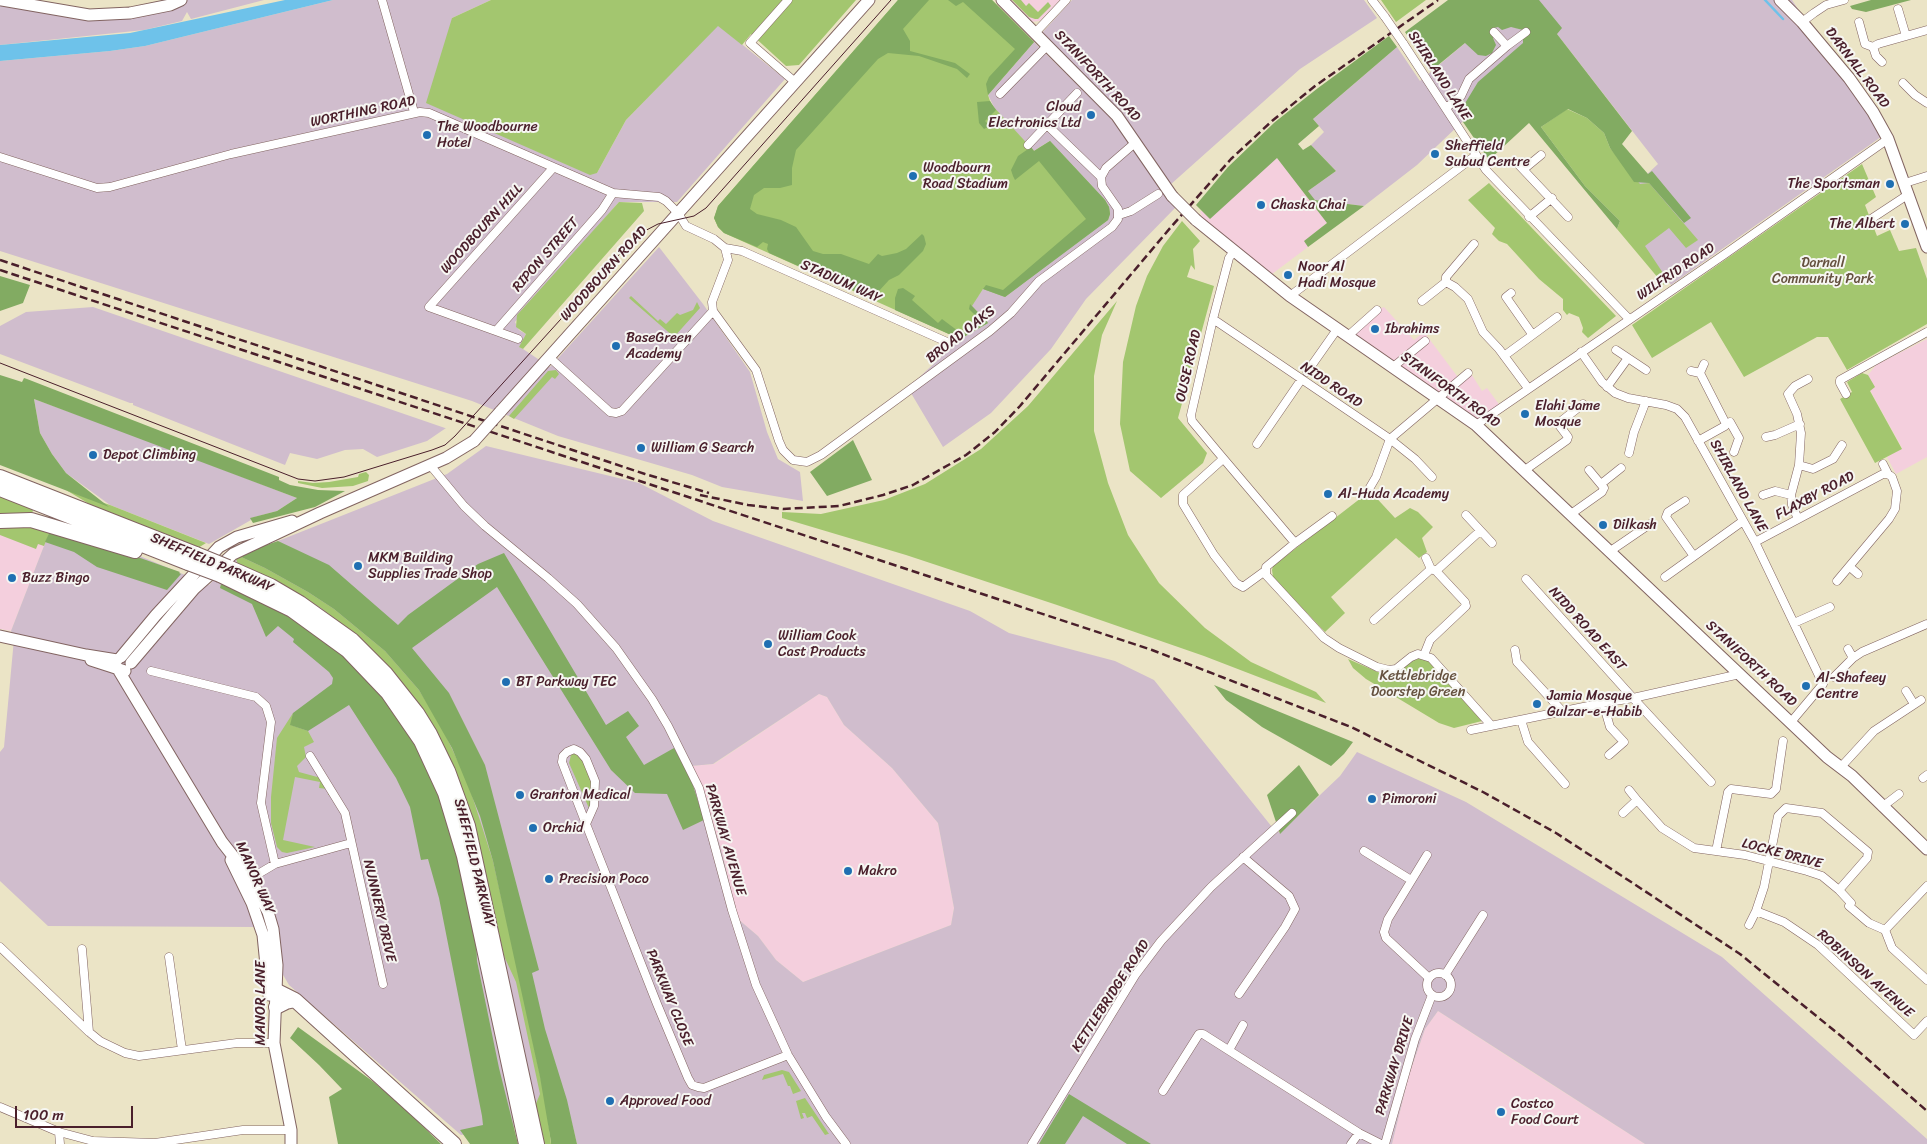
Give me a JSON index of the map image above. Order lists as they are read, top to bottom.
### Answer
{
  "streets": {
    "highway": ["SHEFFIELD PARKWAY"],
    "street": [
      "DARNALL ROAD",
      "STANIFORTH ROAD",
      "SHIRLAND LANE",
      "WORTHING ROAD",
      "WOODBOURN HILL",
      "RIPON STREET",
      "WILFRID ROAD",
      "WOODBOURN ROAD",
      "STADIUM WAY",
      "BROAD OAKS",
      "OUSE ROAD",
      "NIDD ROAD",
      "FLAXBY ROAD",
      "NIDD ROAD EAST",
      "PARKWAY AVENUE",
      "LOCKE DRIVE",
      "MANOR WAY",
      "NUNNERY DRIVE",
      "ROBINSON AVENUE",
      "KETTLEBRIDGE ROAD",
      "PARKWAY CLOSE",
      "MANOR LANE",
      "PARKWAY DRIVE"
    ]
  },
  "crossings": [
    ["DARNALL ROAD", "WILFRID ROAD"],
    ["STANIFORTH ROAD", "SHIRLAND LANE"],
    ["STANIFORTH ROAD", "WILFRID ROAD"],
    ["STANIFORTH ROAD", "OUSE ROAD"],
    ["SHIRLAND LANE", "WILFRID ROAD"],
    ["SHIRLAND LANE", "FLAXBY ROAD"],
    ["WORTHING ROAD", "WOODBOURN HILL"],
    ["WORTHING ROAD", "RIPON STREET"],
    ["WORTHING ROAD", "WOODBOURN ROAD"],
    ["WORTHING ROAD", "STADIUM WAY"],
    ["WOODBOURN HILL", "RIPON STREET"],
    ["WOODBOURN ROAD", "STADIUM WAY"],
    ["WOODBOURN ROAD", "PARKWAY AVENUE"],
    ["WOODBOURN ROAD", "MANOR WAY"],
    ["OUSE ROAD", "NIDD ROAD"],
    ["PARKWAY AVENUE", "PARKWAY CLOSE"],
    ["MANOR WAY", "MANOR LANE"]
  ],
  "parks": ["Darnall Community Park", "Kettlebridge Doorstep Green"],
  "places": [
    "Cloud Electronics Ltd",
    "The Woodbourne Hotel",
    "Sheffield Subud Centre",
    "Woodbourn Road Stadium",
    "The Sportsman",
    "Chaska Chai",
    "The Albert",
    "Noor Al Hadi Mosque",
    "Ibrahims",
    "BaseGreen Academy",
    "Elahi Jame Mosque",
    "William G Search",
    "Depot Climbing",
    "Al-Huda Academy",
    "Dilkash",
    "MKM Building Supplies Trade Shop",
    "Buzz Bingo",
    "William Cook Cast Products",
    "BT Parkway TEC",
    "Al-Shafeey Centre",
    "Jamia Mosque Gulzar-e-Habib",
    "Granton Medical",
    "Pimoroni",
    "Orchid",
    "Makro",
    "Precision Poco",
    "Approved Food",
    "Costco Food Court"
  ],
  "scale_bar": "100 m"
}
